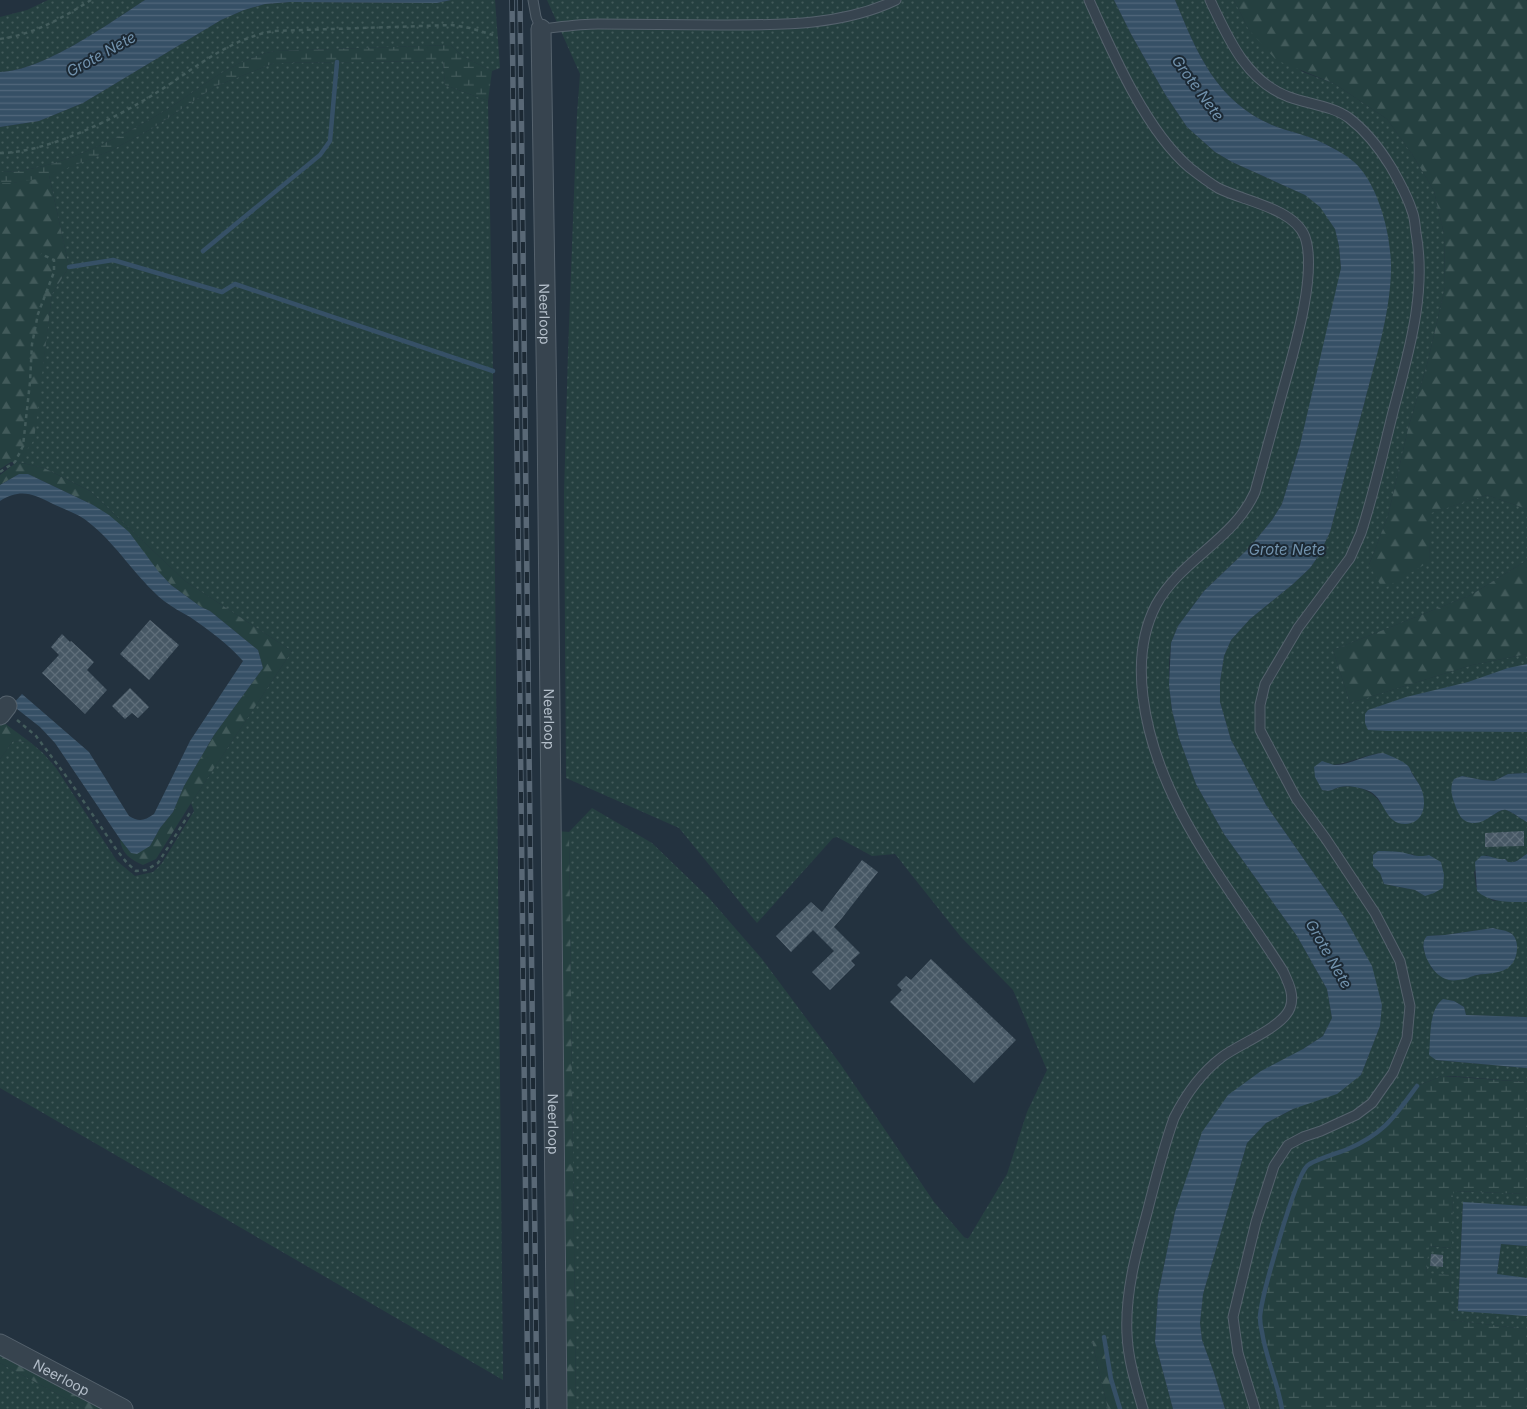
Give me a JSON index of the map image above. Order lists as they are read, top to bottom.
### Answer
{
  "streets": {
    "street": ["Neerloop"]
  },
  "water": ["Grote Nete"]
}
